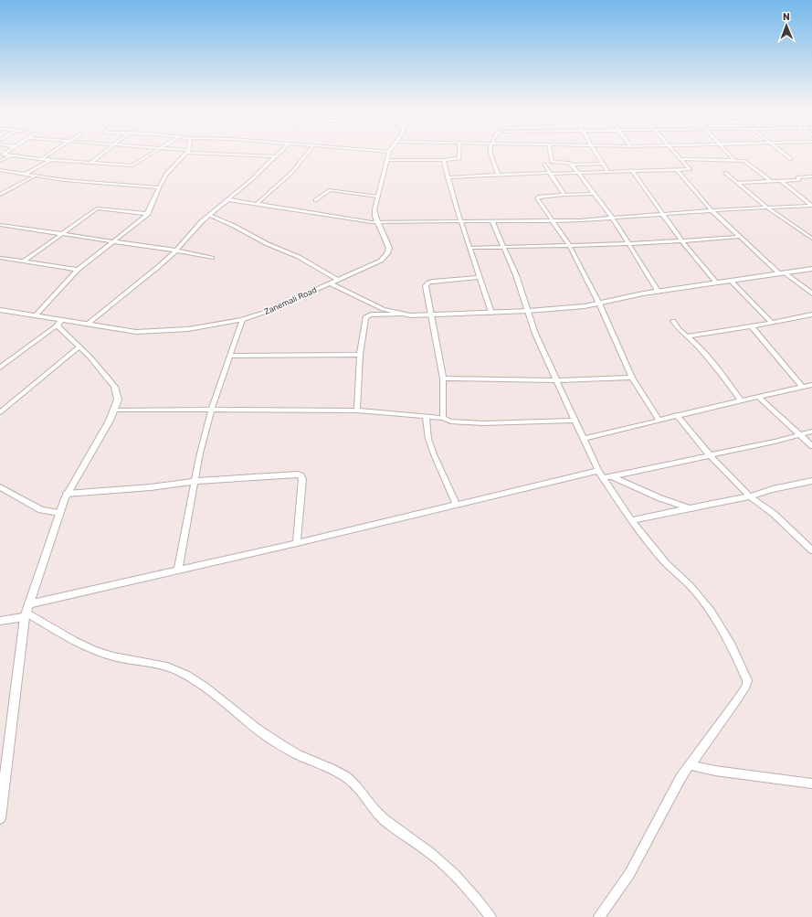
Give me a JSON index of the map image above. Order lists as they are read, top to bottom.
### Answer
{
  "streets": {
    "street": ["Zanemali Road"]
  },
  "north": "top"
}
